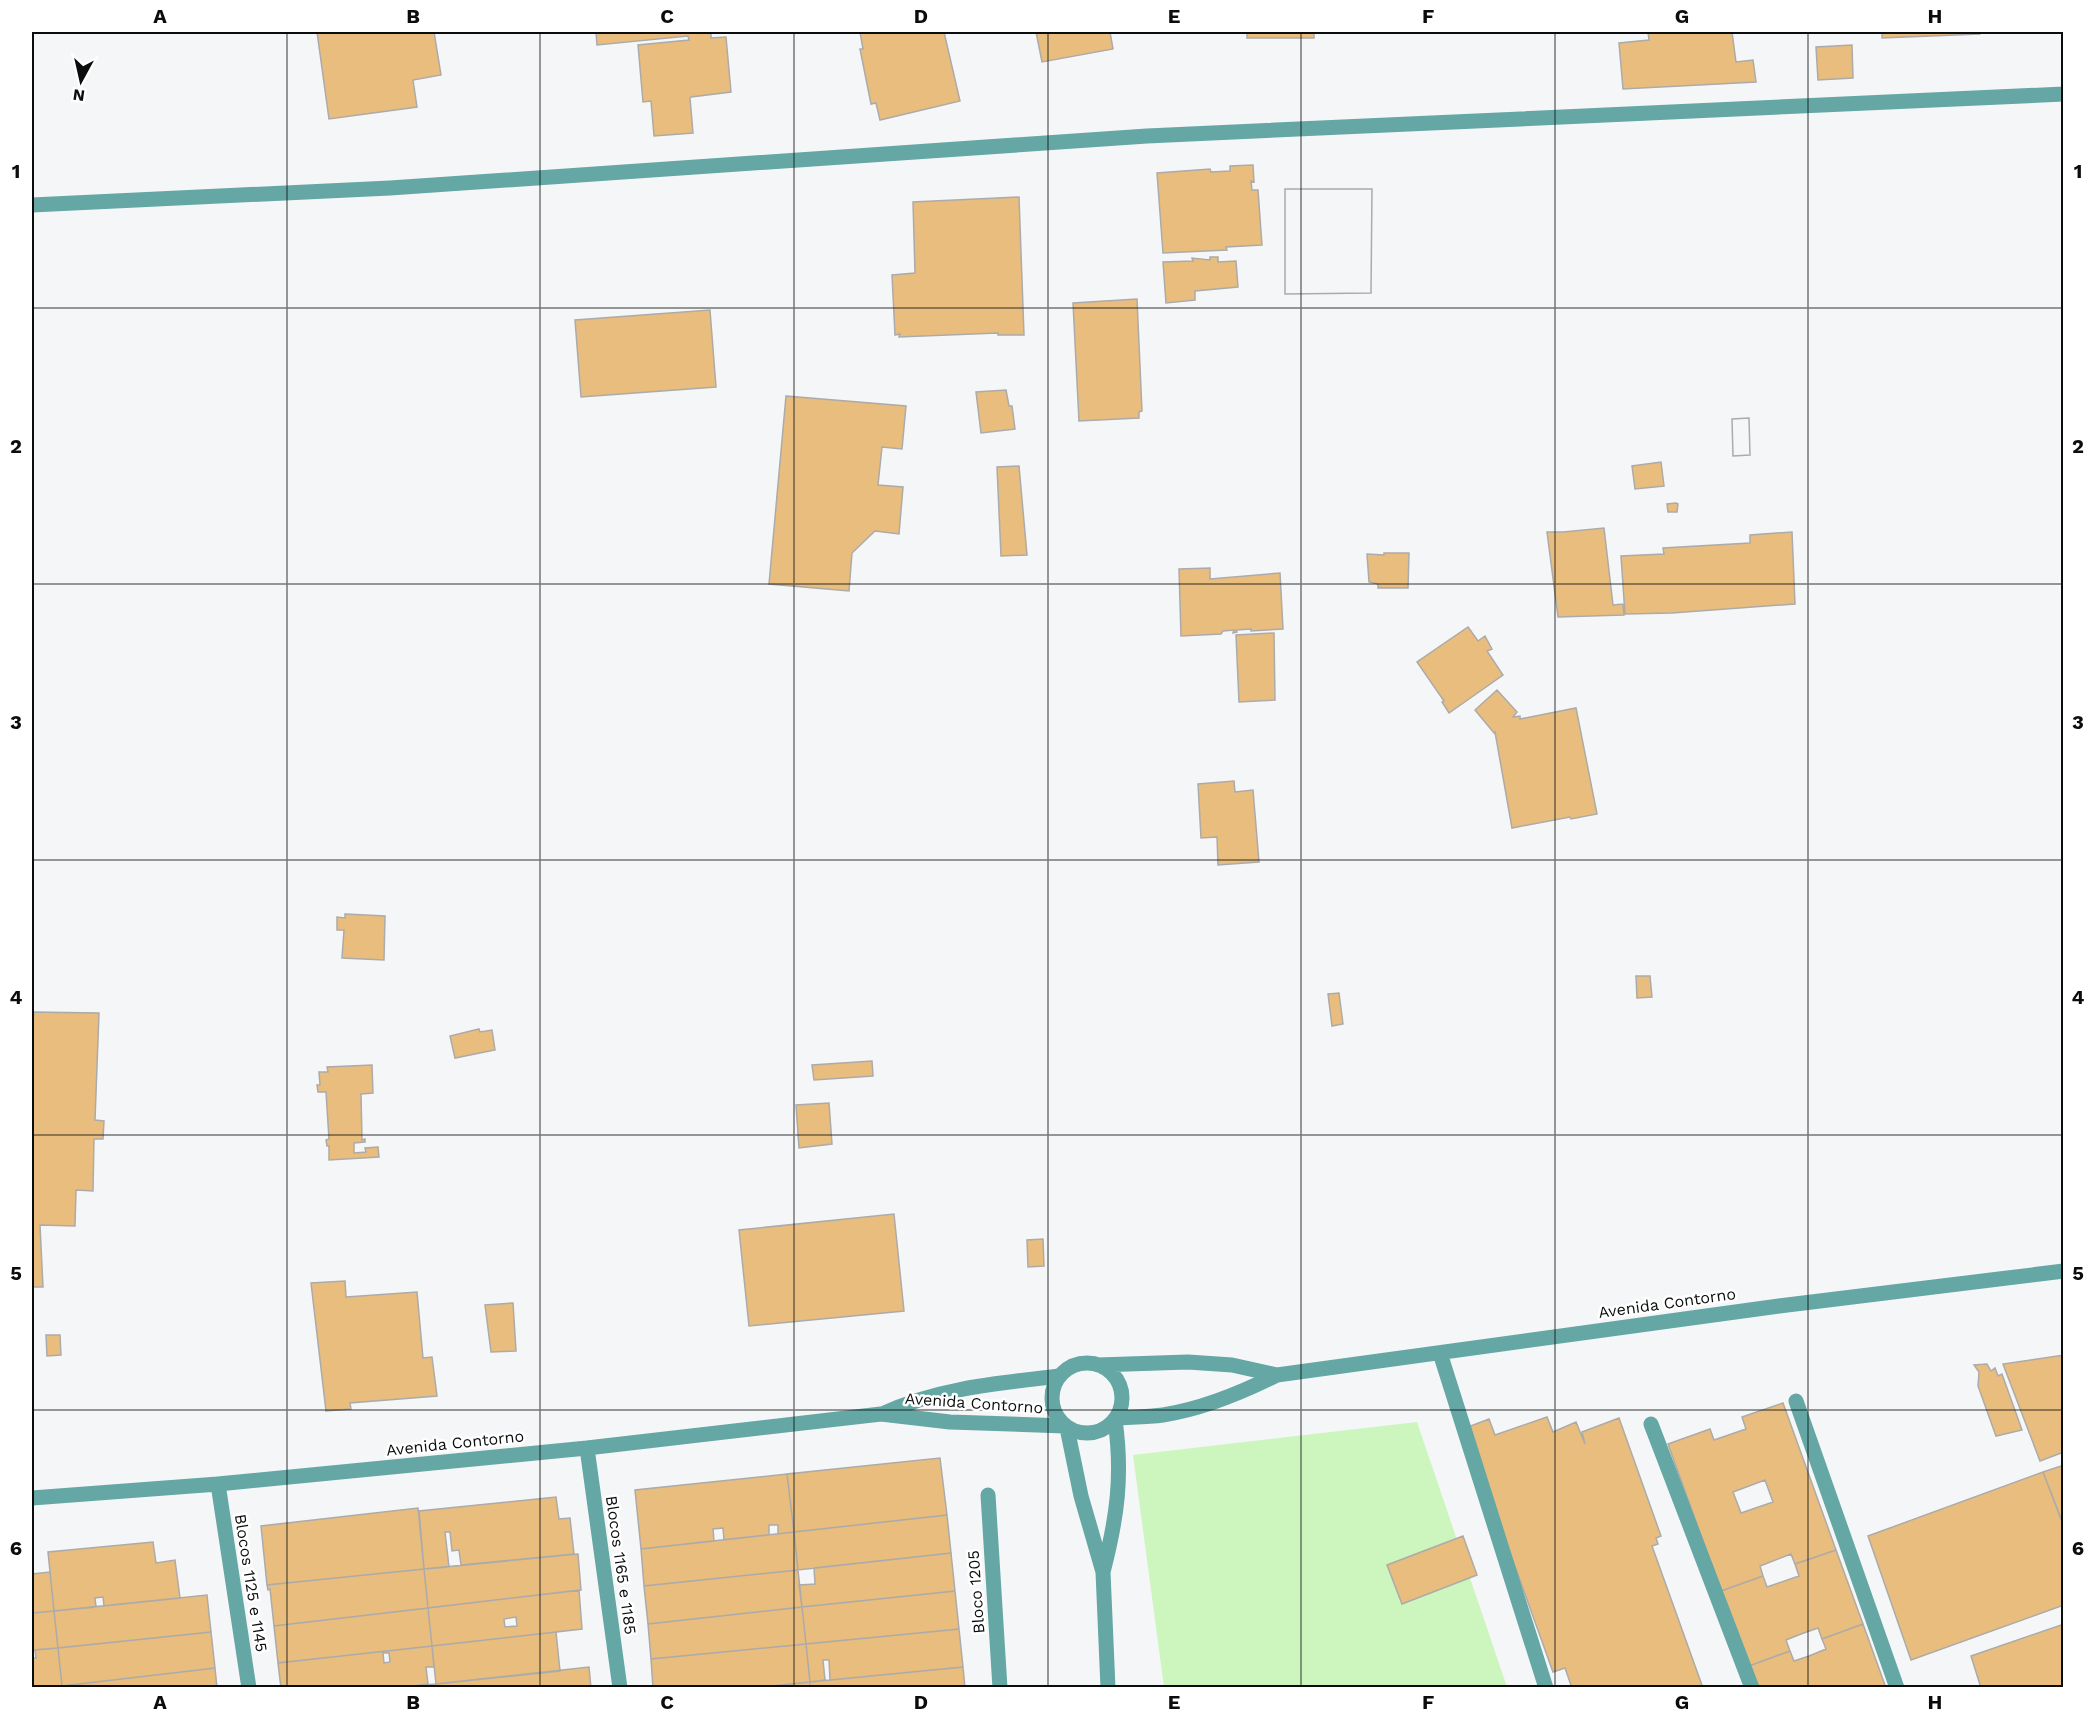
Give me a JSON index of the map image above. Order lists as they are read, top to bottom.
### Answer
{
  "streets": {
    "street": [
      "Avenida Contorno",
      "Blocos 1165 e 1185",
      "Blocos 1125 e 1145",
      "Bloco 1205"
    ]
  },
  "crossings": [
    ["Avenida Contorno", "Blocos 1165 e 1185"],
    ["Avenida Contorno", "Blocos 1125 e 1145"]
  ],
  "north": "bottom",
  "grid": {
    "columns": [
      "A",
      "B",
      "C",
      "D",
      "E",
      "F",
      "G",
      "H"
    ],
    "rows": [
      "1",
      "2",
      "3",
      "4",
      "5",
      "6"
    ]
  }
}
